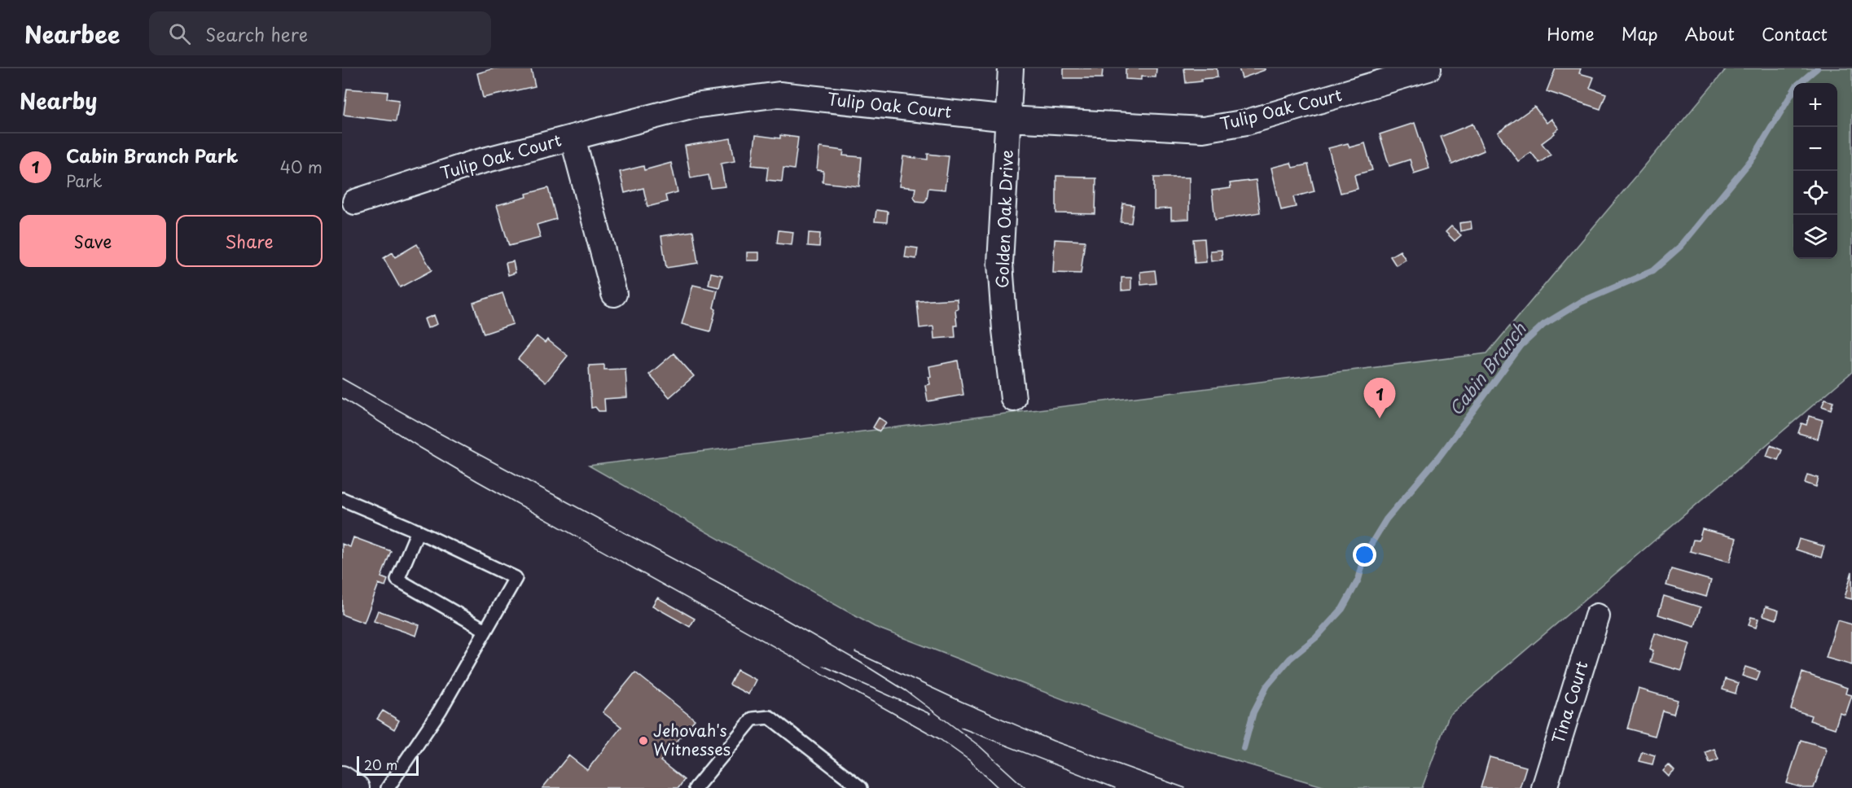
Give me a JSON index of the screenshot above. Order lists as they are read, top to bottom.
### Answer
{
  "streets": {
    "street": ["Tulip Oak Court", "Golden Oak Drive", "Tina Court"]
  },
  "crossings": [
    ["Tulip Oak Court", "Golden Oak Drive"]
  ],
  "water": ["Cabin Branch"],
  "places": ["Jehovah's Witnesses"],
  "scale_bar": "20 m",
  "page": {
    "header": "Nearbee",
    "search": "Search here",
    "nav": [
      "Home",
      "Map",
      "About",
      "Contact"
    ],
    "heading": "Nearby",
    "map_buttons": ["+", "−"],
    "list": [
      {
        "mark": "1",
        "name": "Cabin Branch Park",
        "note": "Park",
        "value": "40 m"
      }
    ],
    "buttons": ["Save", "Share"],
    "pins": "1",
    "scale": "20 m"
  }
}
